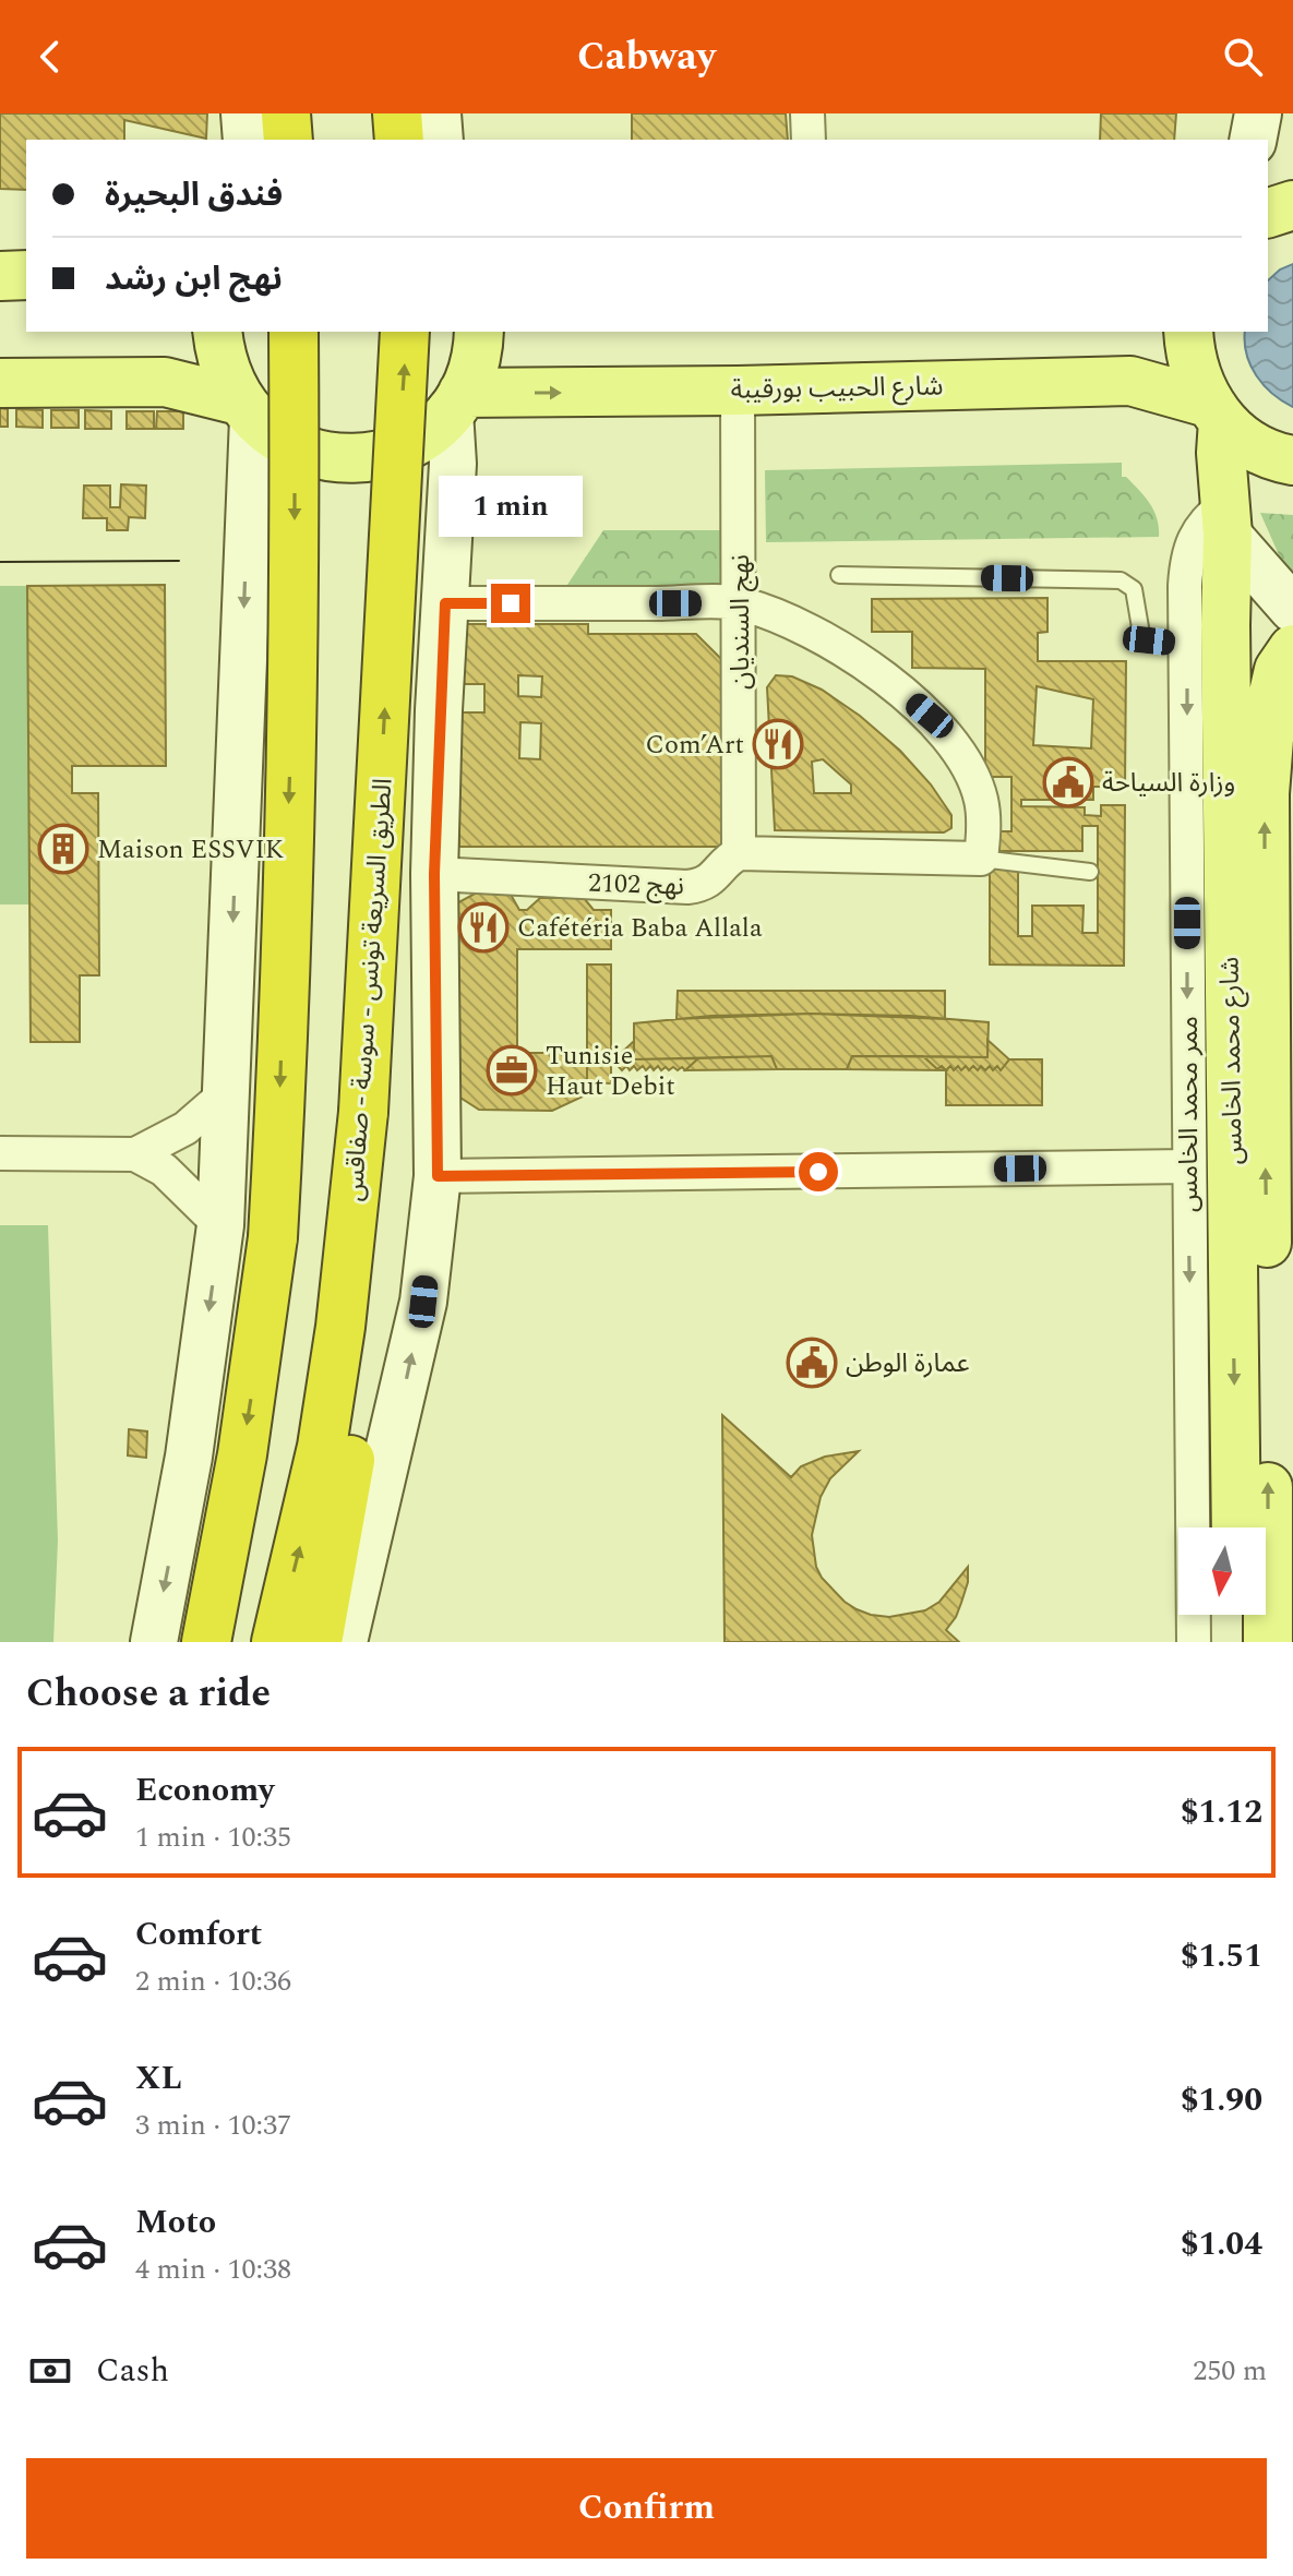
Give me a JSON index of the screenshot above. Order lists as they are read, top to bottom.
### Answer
{
  "streets": {
    "highway": ["الطريق السريعة تونس - سوسة - صفاقس"],
    "main road": ["شارع الحبيب بورقيبة", "شارع محمد الخامس"],
    "street": ["نهج السنديان", "نهج 2102", "ممر محمد الخامس"]
  },
  "crossings": [
    ["شارع الحبيب بورقيبة", "نهج السنديان"],
    ["شارع الحبيب بورقيبة", "شارع محمد الخامس"],
    ["نهج السنديان", "نهج 2102"],
    ["شارع محمد الخامس", "ممر محمد الخامس"]
  ],
  "one_way": ["شارع الحبيب بورقيبة", "ممر محمد الخامس"],
  "places": {
    "restaurant": ["Com’Art", "Cafétéria Baba Allala"],
    "public building": ["وزارة السياحة", "عمارة الوطن"],
    "building": ["Maison ESSVIK"],
    "office": ["Tunisie Haut Debit"]
  },
  "north": "bottom",
  "page": {
    "header": "Cabway",
    "banner": ["فندق البحيرة", "نهج ابن رشد"],
    "bubble": "1 min",
    "heading": "Choose a ride",
    "list": [
      {
        "name": "Economy",
        "note": "1 min · 10:35",
        "value": "$1.12"
      },
      {
        "name": "Comfort",
        "note": "2 min · 10:36",
        "value": "$1.51"
      },
      {
        "name": "XL",
        "note": "3 min · 10:37",
        "value": "$1.90"
      },
      {
        "name": "Moto",
        "note": "4 min · 10:38",
        "value": "$1.04"
      }
    ],
    "pay": ["Cash", "250 m"],
    "buttons": "Confirm"
  }
}
